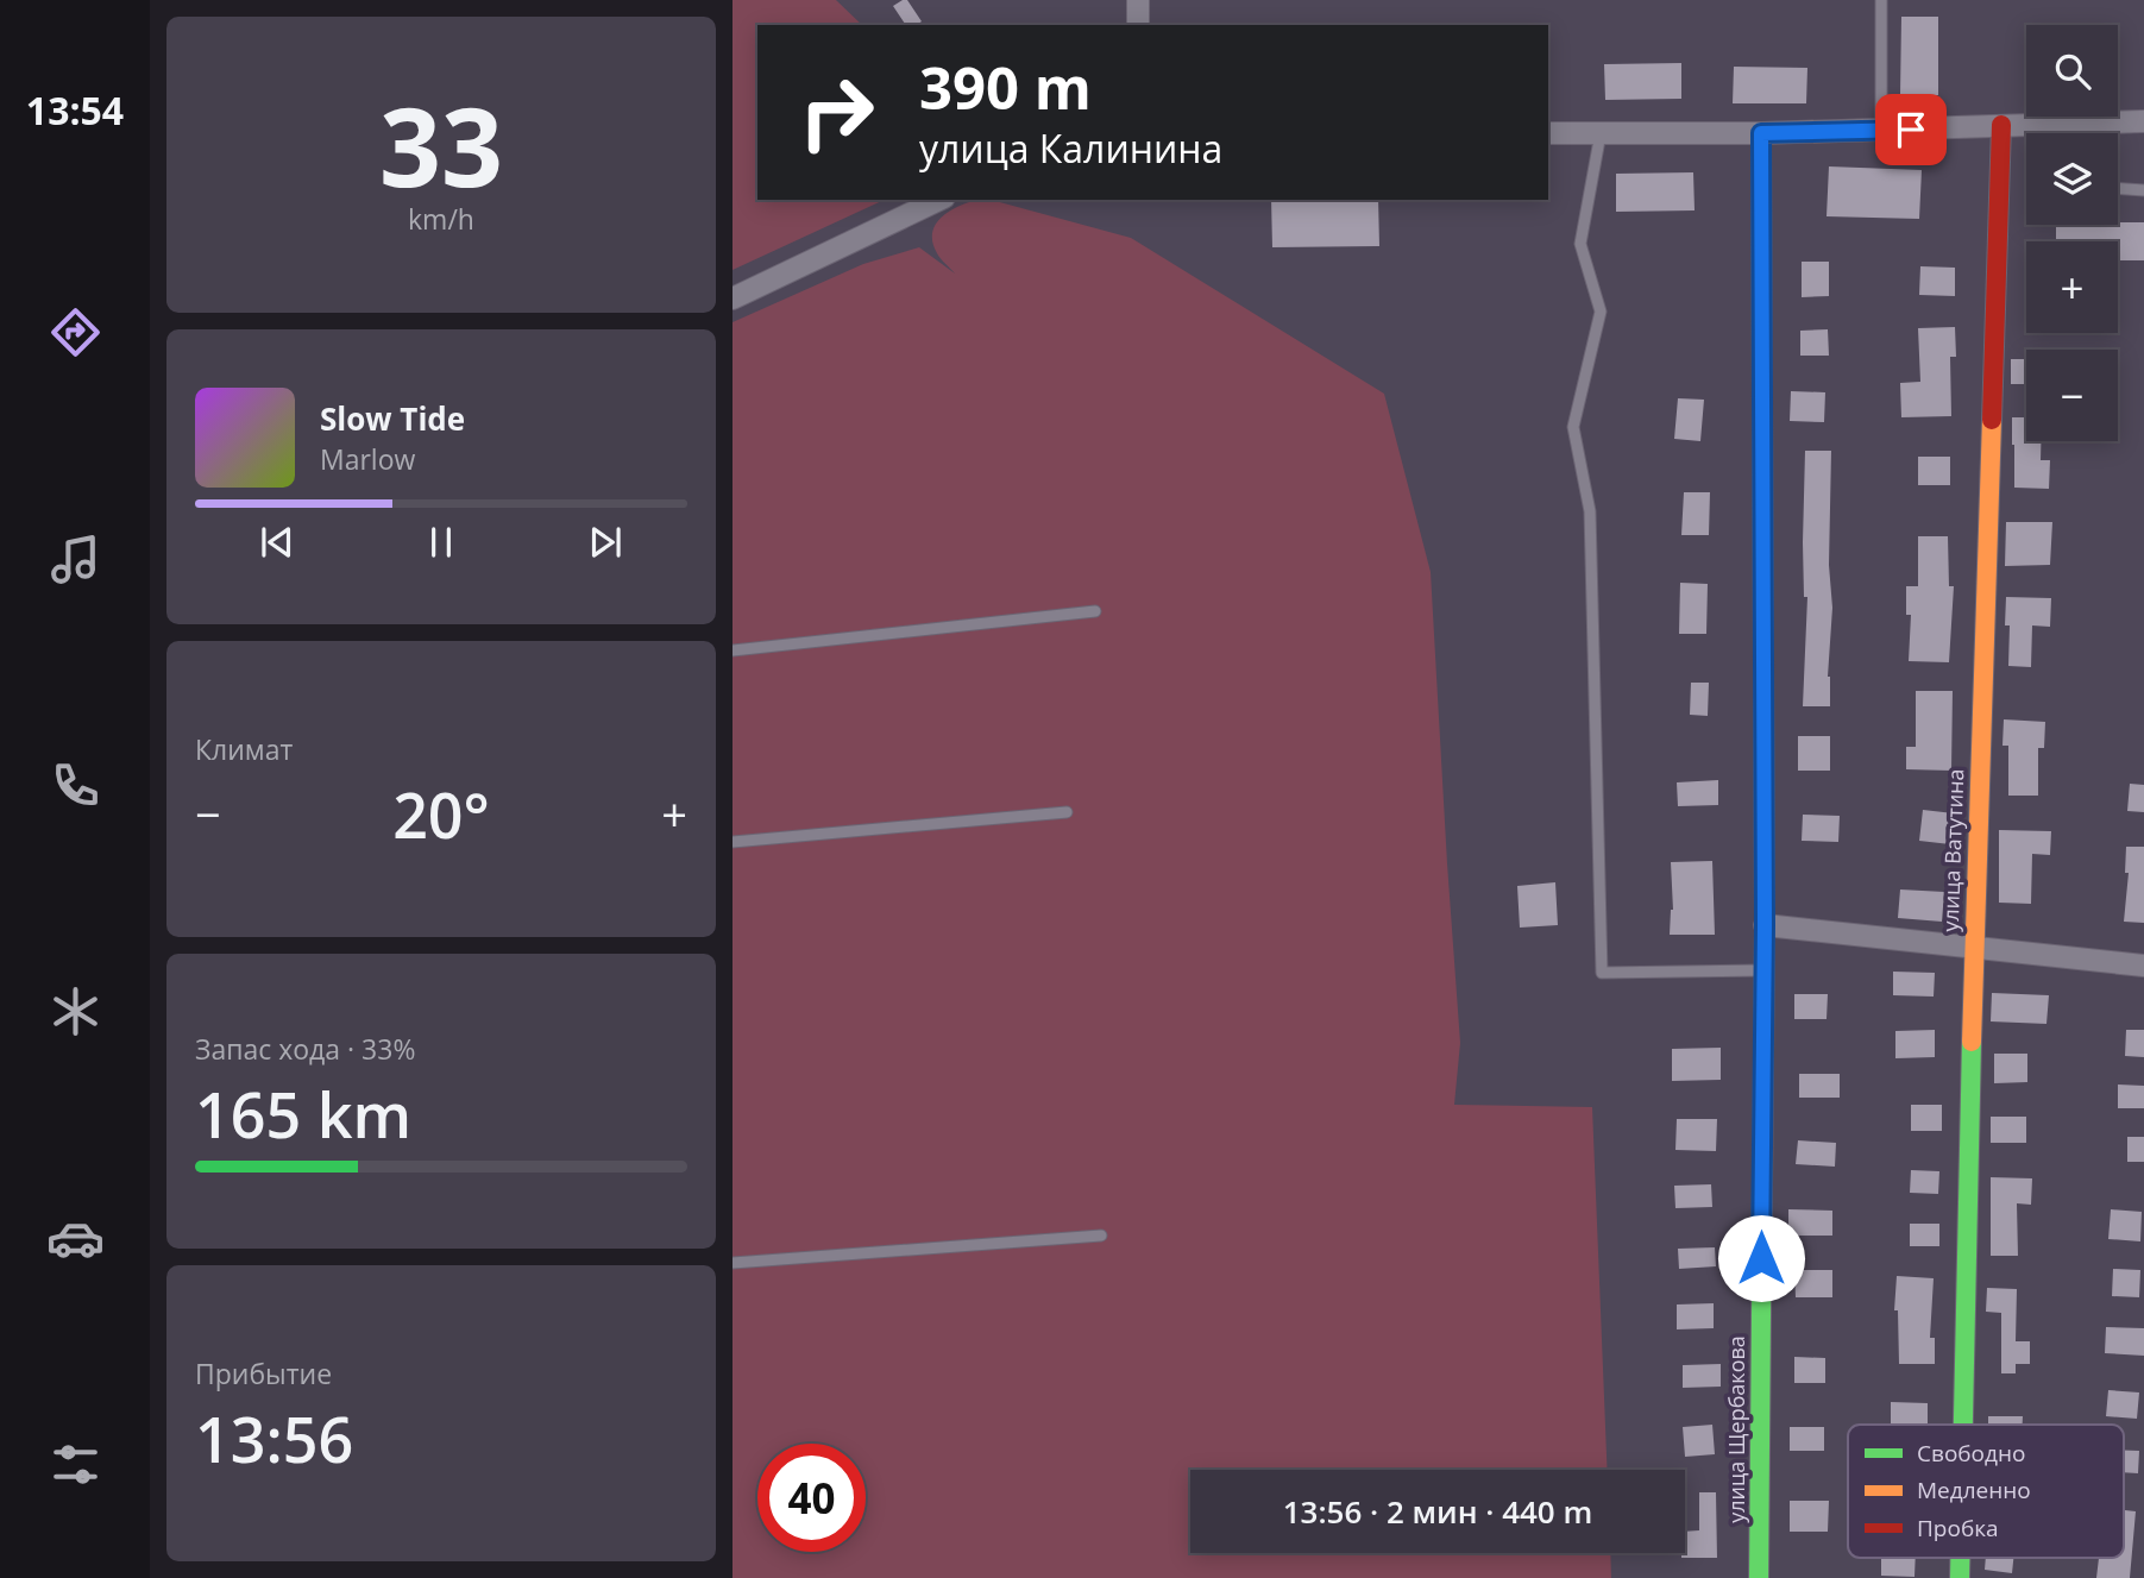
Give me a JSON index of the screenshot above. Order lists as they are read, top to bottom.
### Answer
{
  "streets": {
    "street": ["улица Ватутина", "улица Щербакова"]
  },
  "legend": ["Свободно", "Медленно", "Пробка"],
  "page": {
    "tabs": "13:54",
    "tile": [
      ["33", "km/h"],
      "Климат",
      ["Запас хода · 33%", "165 km"],
      ["Прибытие", "13:56"]
    ],
    "map_buttons": ["+", "−"],
    "turn": ["390 m", "улица Калинина"],
    "song": ["Slow Tide", "Marlow"],
    "heat": ["−", "20°", "+"],
    "limit": "40",
    "trip": "13:56 · 2 мин · 440 m"
  }
}
